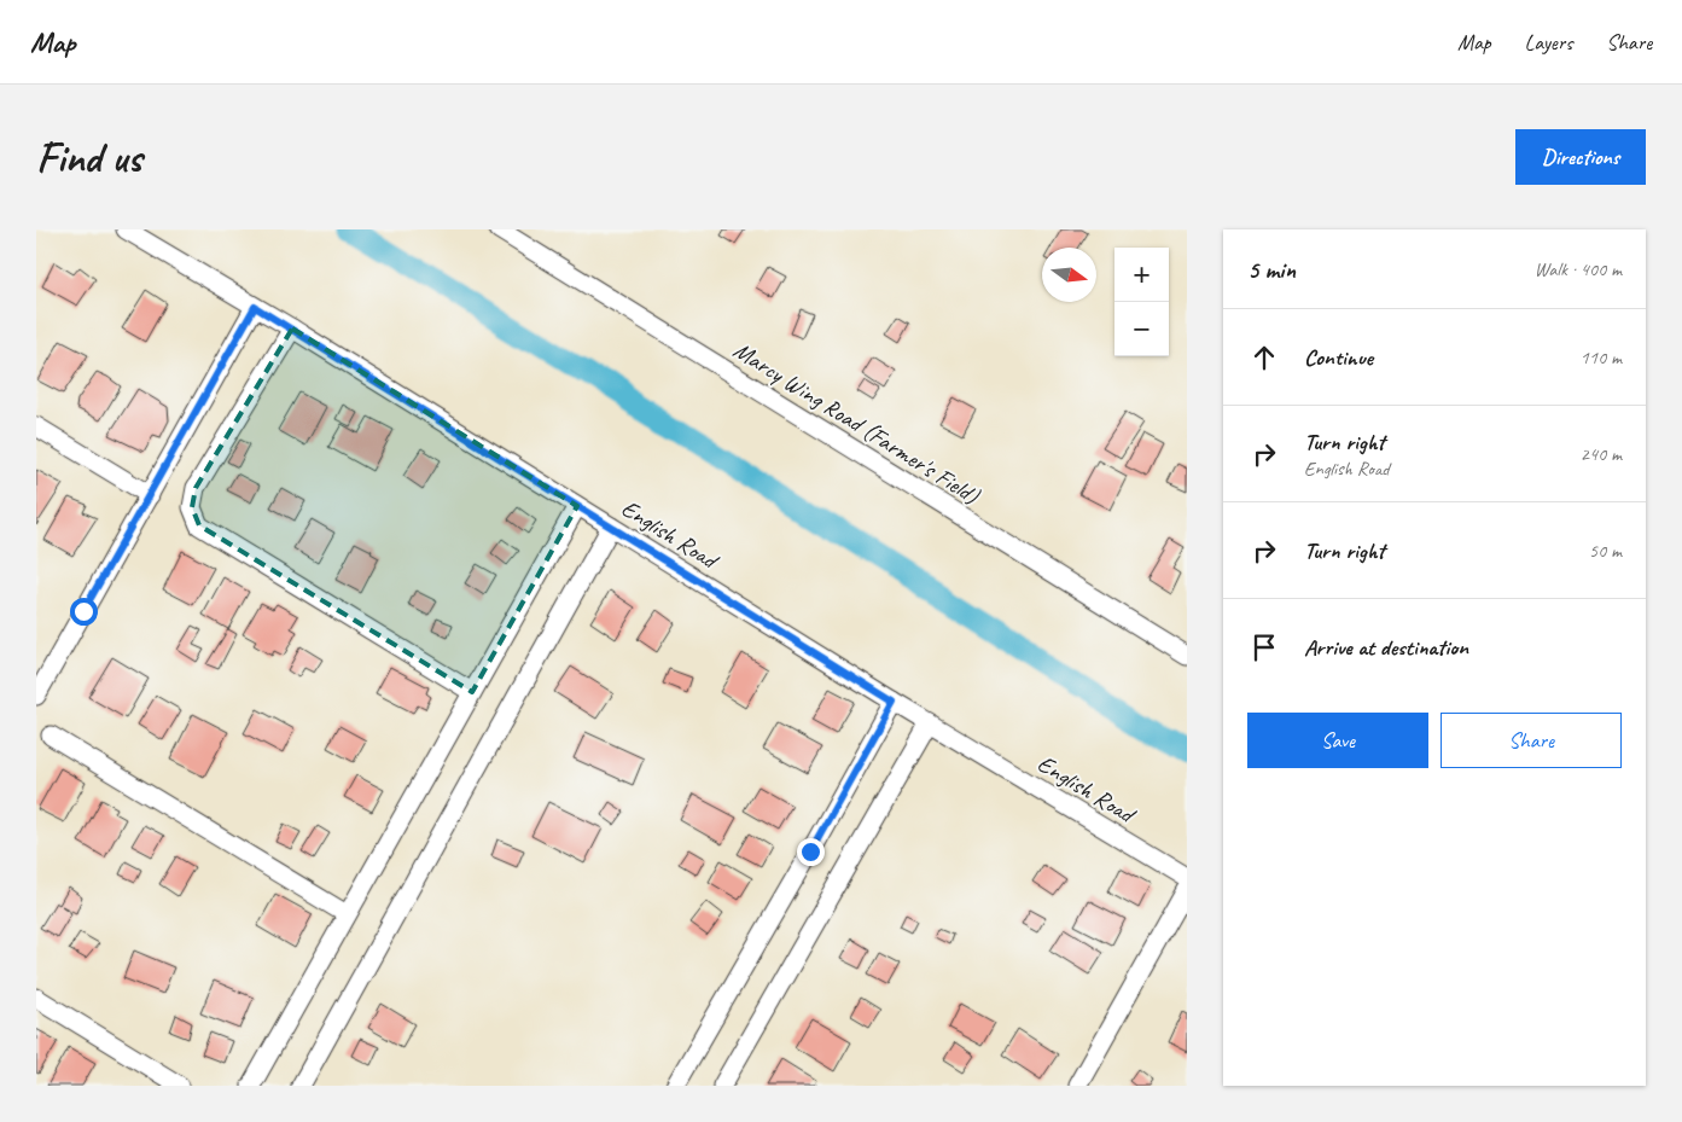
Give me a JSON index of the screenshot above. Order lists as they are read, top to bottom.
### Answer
{
  "streets": {
    "street": ["Marcy Wing Road (Farmer's Field)", "English Road"]
  },
  "north": "right",
  "page": {
    "header": "Map",
    "nav": ["Map", "Layers", "Share"],
    "buttons": [
      "Directions",
      ["Save", "Share"]
    ],
    "title": "Find us",
    "heading": ["5 min", "Walk · 400 m"],
    "map_buttons": ["+", "−"],
    "list": [
      ["Continue", "110 m"],
      ["Turn right", "English Road", "240 m"],
      ["Turn right", "50 m"],
      "Arrive at destination"
    ]
  }
}
